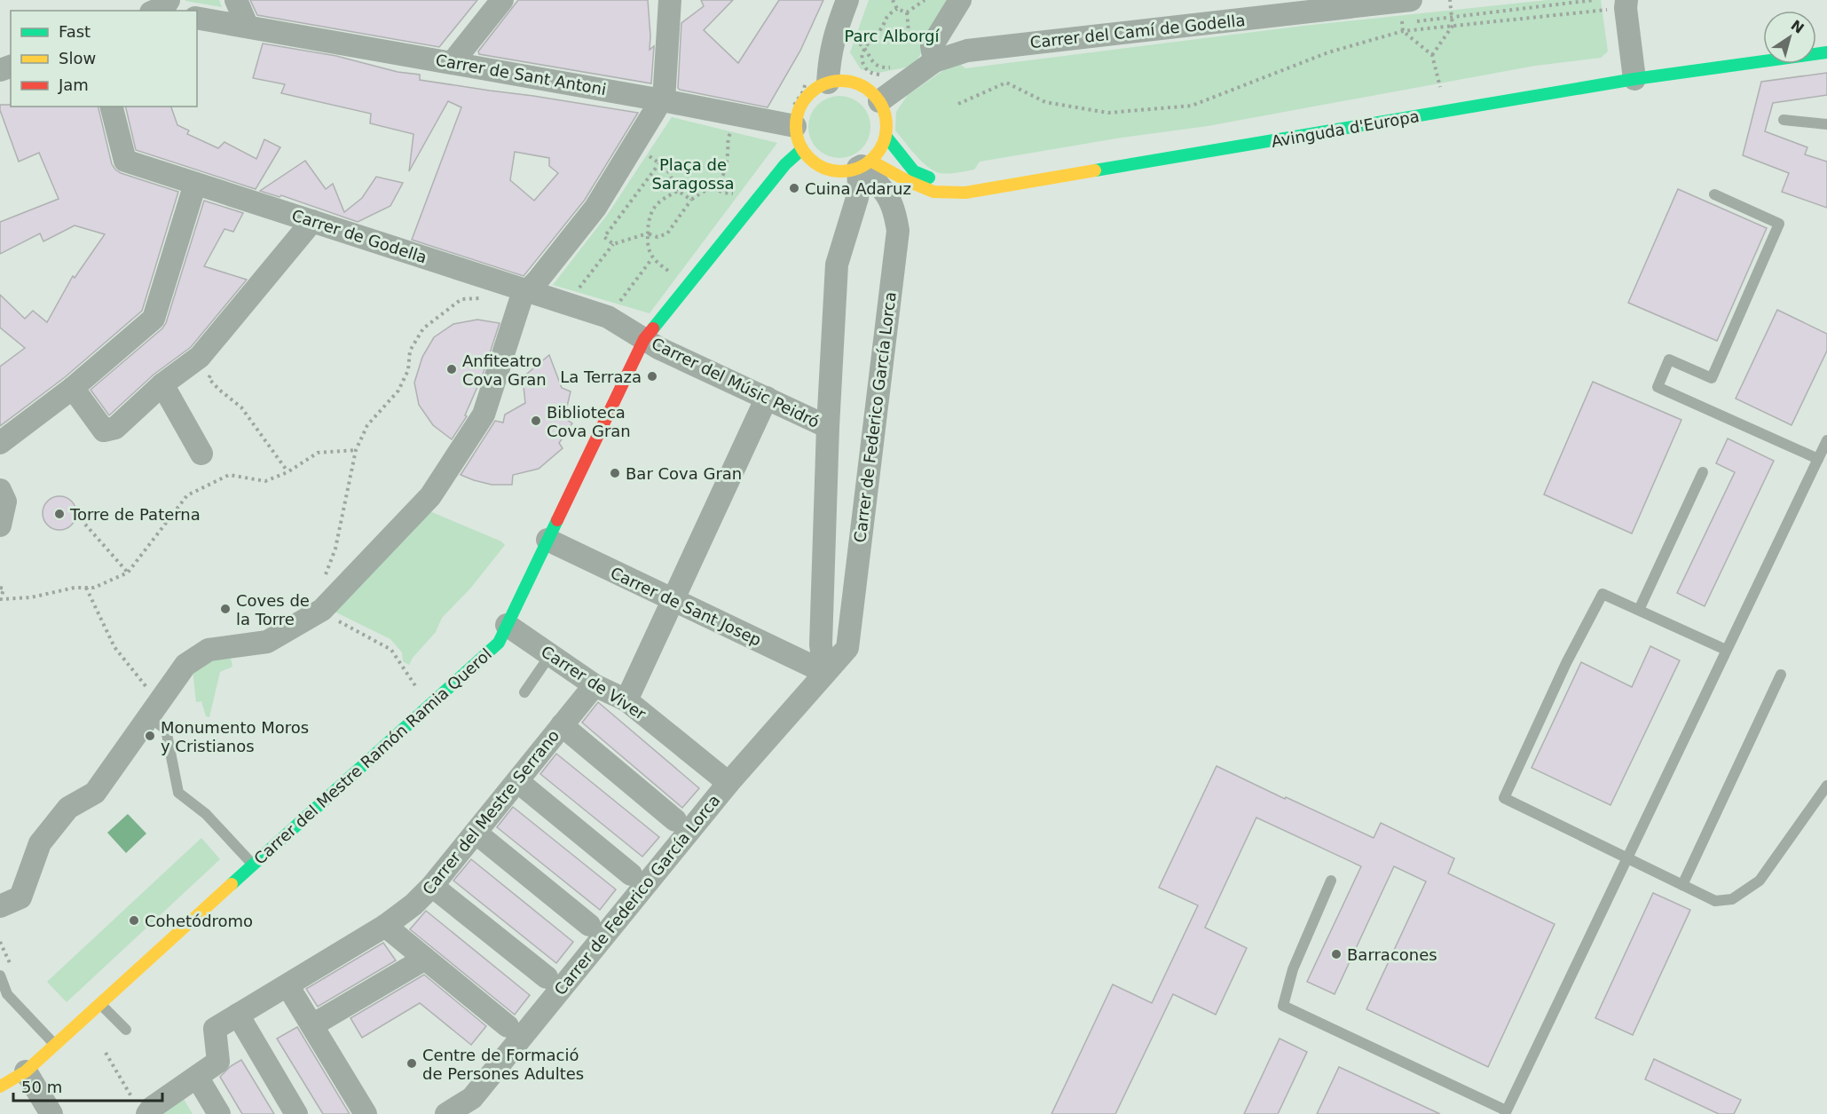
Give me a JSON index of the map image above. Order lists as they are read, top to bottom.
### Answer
{
  "streets": {
    "street": [
      "Carrer del Camí de Godella",
      "Carrer de Sant Antoni",
      "Avinguda d'Europa",
      "Carrer de Godella",
      "Carrer del Músic Peidró",
      "Carrer de Federico García Lorca",
      "Carrer de Sant Josep",
      "Carrer de Viver",
      "Carrer del Mestre Ramón Ramia Querol",
      "Carrer del Mestre Serrano"
    ]
  },
  "crossings": [
    ["Carrer del Camí de Godella", "Carrer de Sant Antoni"],
    ["Carrer del Camí de Godella", "Avinguda d'Europa"],
    ["Carrer del Camí de Godella", "Carrer de Federico García Lorca"],
    ["Carrer del Camí de Godella", "Carrer del Mestre Ramón Ramia Querol"],
    ["Carrer de Sant Antoni", "Avinguda d'Europa"],
    ["Carrer de Sant Antoni", "Carrer de Federico García Lorca"],
    ["Carrer de Sant Antoni", "Carrer del Mestre Ramón Ramia Querol"],
    ["Avinguda d'Europa", "Carrer de Federico García Lorca"],
    ["Avinguda d'Europa", "Carrer del Mestre Ramón Ramia Querol"],
    ["Carrer de Godella", "Carrer del Músic Peidró"],
    ["Carrer de Godella", "Carrer del Mestre Ramón Ramia Querol"],
    ["Carrer del Músic Peidró", "Carrer del Mestre Ramón Ramia Querol"],
    ["Carrer de Federico García Lorca", "Carrer de Sant Josep"],
    ["Carrer de Federico García Lorca", "Carrer de Viver"],
    ["Carrer de Federico García Lorca", "Carrer del Mestre Ramón Ramia Querol"],
    ["Carrer de Sant Josep", "Carrer del Mestre Ramón Ramia Querol"],
    ["Carrer de Viver", "Carrer del Mestre Ramón Ramia Querol"],
    ["Carrer de Viver", "Carrer del Mestre Serrano"]
  ],
  "parks": ["Parc Alborgí", "Plaça de Saragossa"],
  "places": [
    "Cuina Adaruz",
    "Anfiteatro Cova Gran",
    "La Terraza",
    "Biblioteca Cova Gran",
    "Bar Cova Gran",
    "Torre de Paterna",
    "Coves de la Torre",
    "Monumento Moros y Cristianos",
    "Cohetódromo",
    "Barracones",
    "Centre de Formació de Persones Adultes"
  ],
  "legend": ["Fast", "Slow", "Jam"],
  "scale_bar": "50 m",
  "north": "top right"
}
